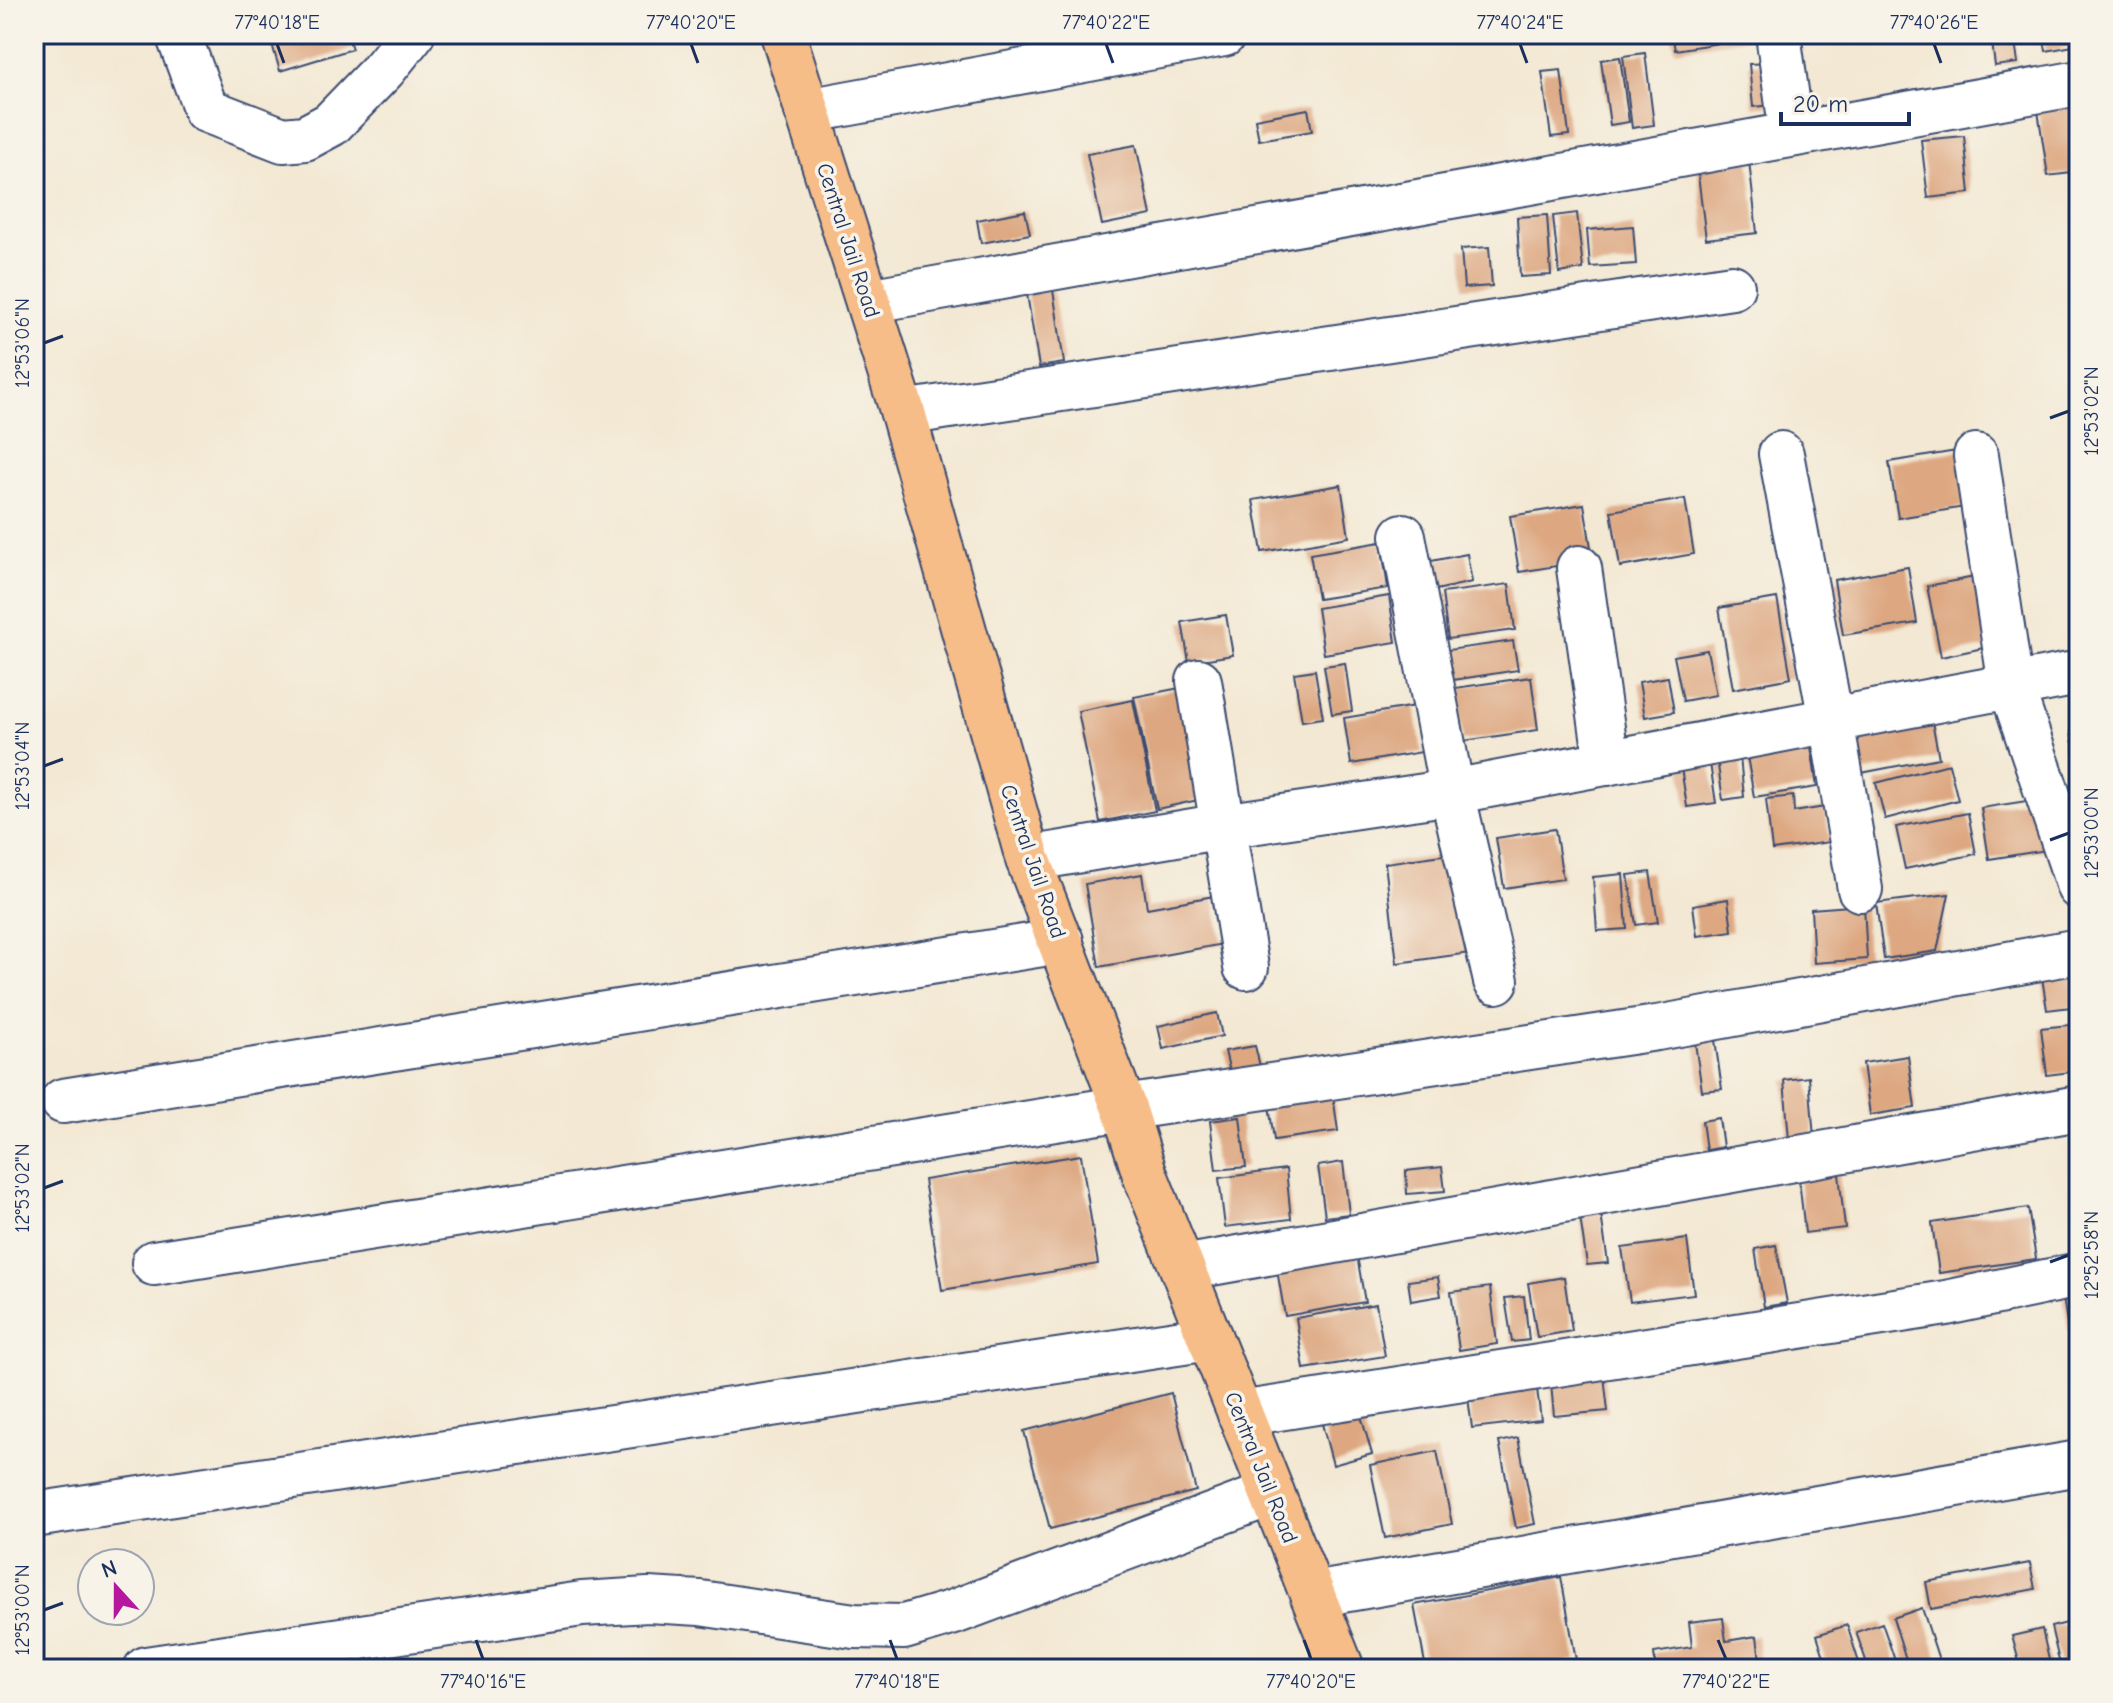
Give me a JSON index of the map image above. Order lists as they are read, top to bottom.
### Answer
{
  "streets": {
    "main road": ["Central Jail Road"]
  },
  "scale_bar": "20 m",
  "north": "top",
  "coordinates": [
    "77°40'18\"E",
    "77°40'20\"E",
    "77°40'22\"E",
    "77°40'24\"E",
    "77°40'26\"E",
    "12°53'06\"N",
    "12°53'02\"N",
    "12°53'04\"N",
    "12°53'00\"N",
    "12°52'58\"N",
    "77°40'16\"E"
  ]
}
